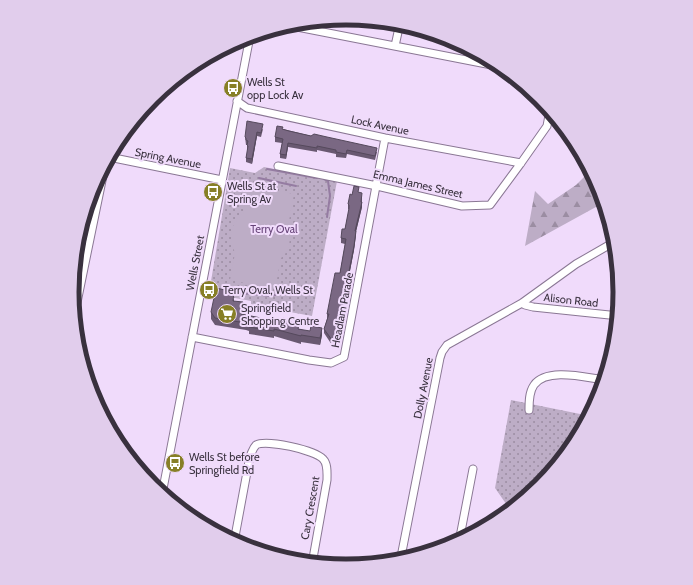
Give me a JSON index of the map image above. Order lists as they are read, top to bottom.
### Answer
{
  "streets": {
    "street": [
      "Lock Avenue",
      "Spring Avenue",
      "Emma James Street",
      "Wells Street",
      "Alison Road",
      "Headlam Parade",
      "Dolly Avenue",
      "Cary Crescent"
    ]
  },
  "crossings": [
    ["Lock Avenue", "Emma James Street"],
    ["Lock Avenue", "Wells Street"],
    ["Lock Avenue", "Headlam Parade"],
    ["Spring Avenue", "Wells Street"],
    ["Emma James Street", "Headlam Parade"],
    ["Wells Street", "Headlam Parade"],
    ["Alison Road", "Dolly Avenue"]
  ],
  "parks": ["Terry Oval"],
  "places": {
    "bus stop": [
      "Wells St opp Lock Av",
      "Wells St at Spring Av",
      "Terry Oval, Wells St",
      "Wells St before Springfield Rd"
    ],
    "supermarket": ["Springfield Shopping Centre"]
  }
}
